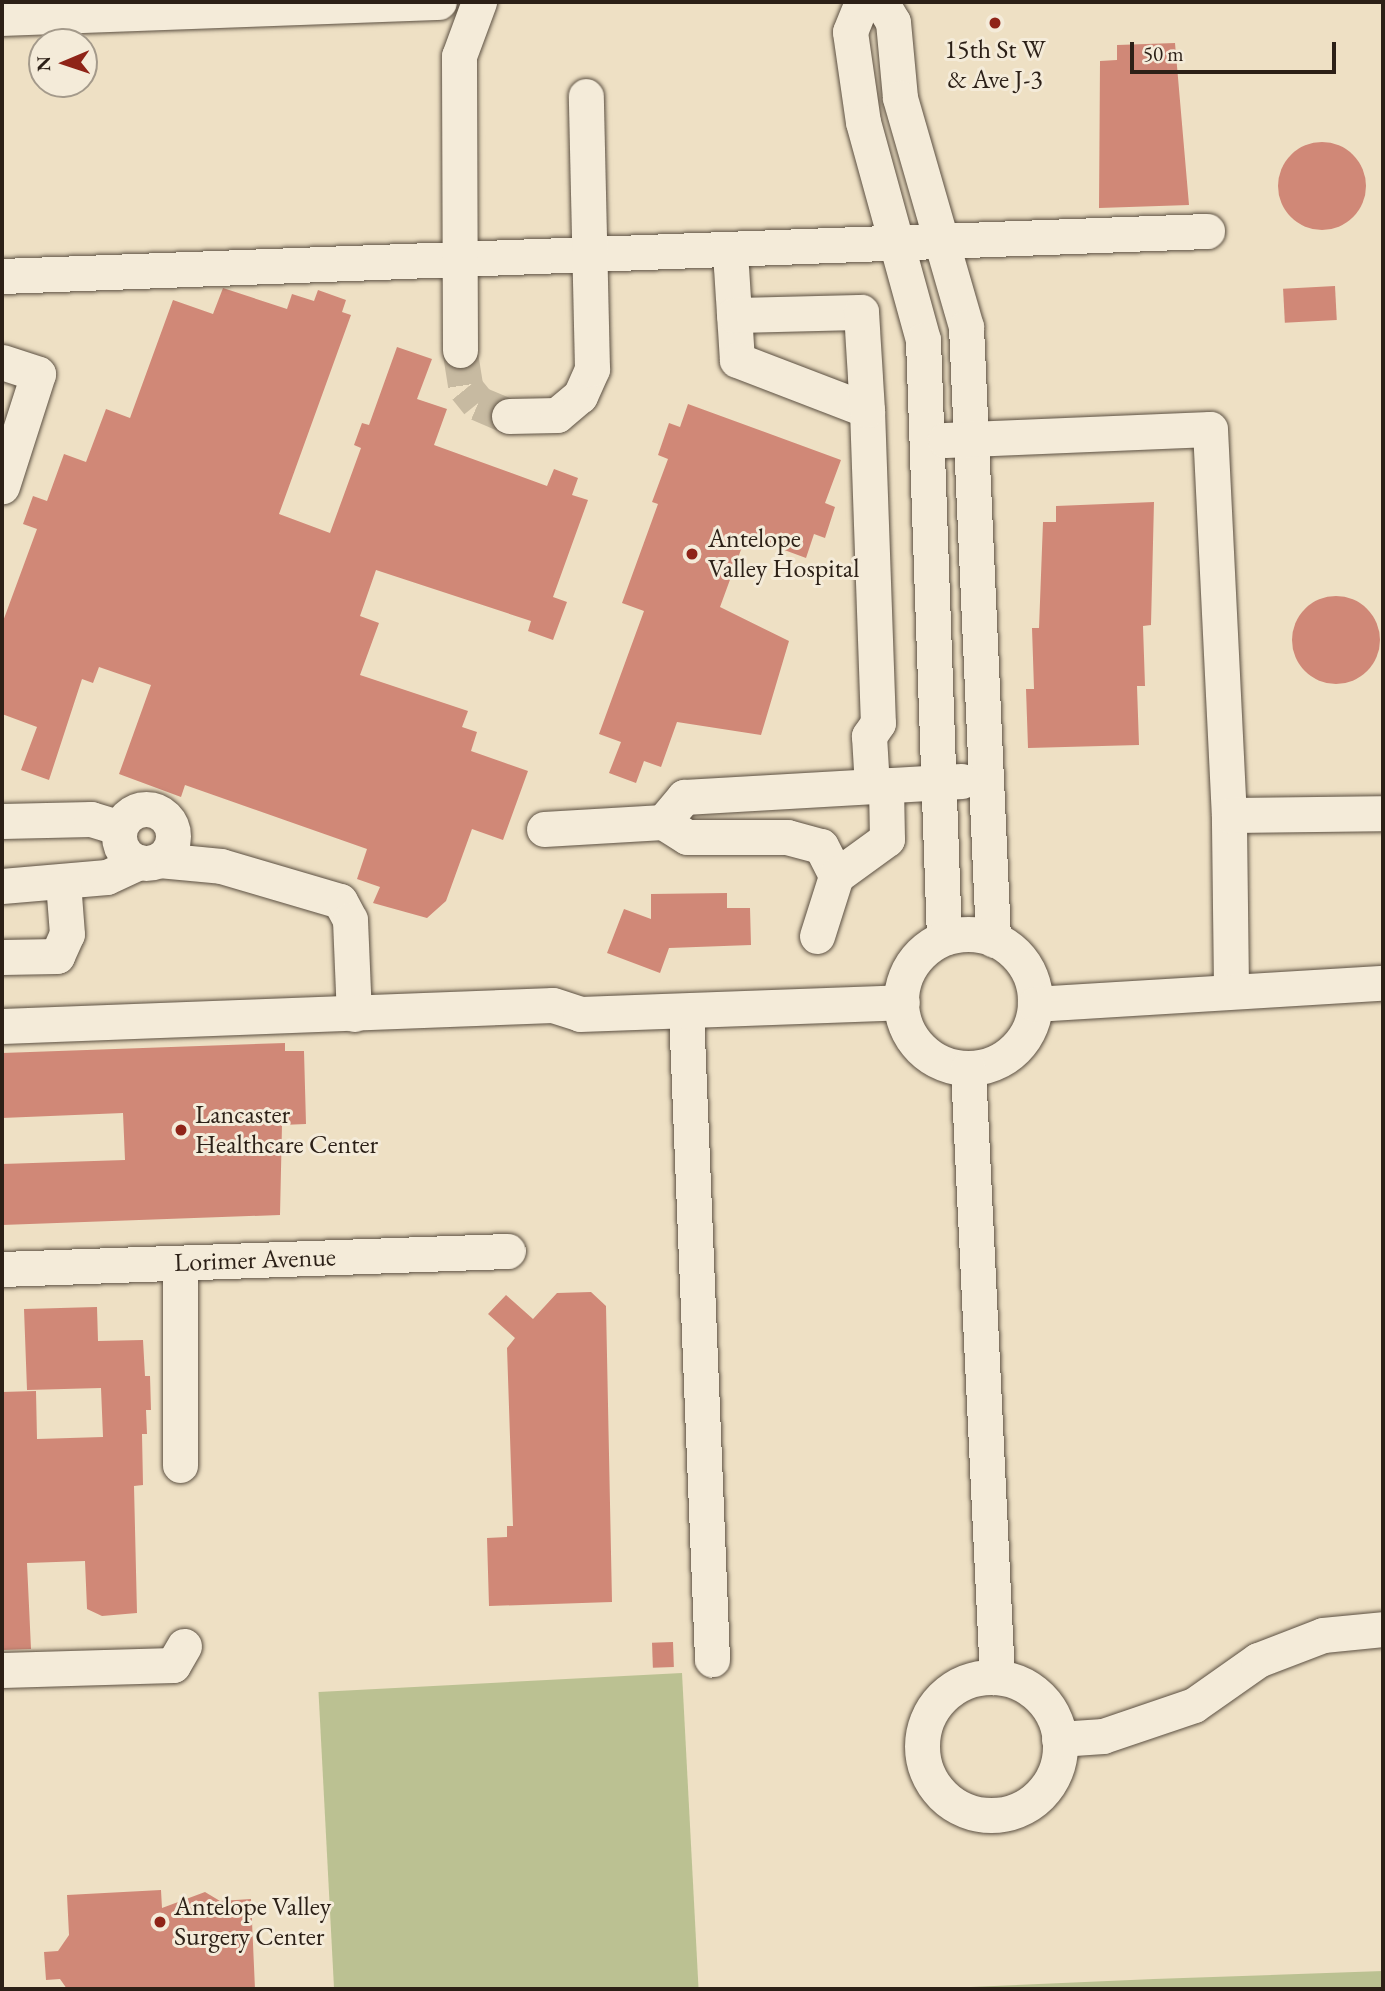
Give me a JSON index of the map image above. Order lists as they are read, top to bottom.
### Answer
{
  "streets": {
    "street": ["Lorimer Avenue"]
  },
  "places": [
    "15th St W & Ave J-3",
    "Antelope Valley Hospital",
    "Lancaster Healthcare Center",
    "Antelope Valley Surgery Center"
  ],
  "scale_bar": "50 m",
  "north": "left"
}
